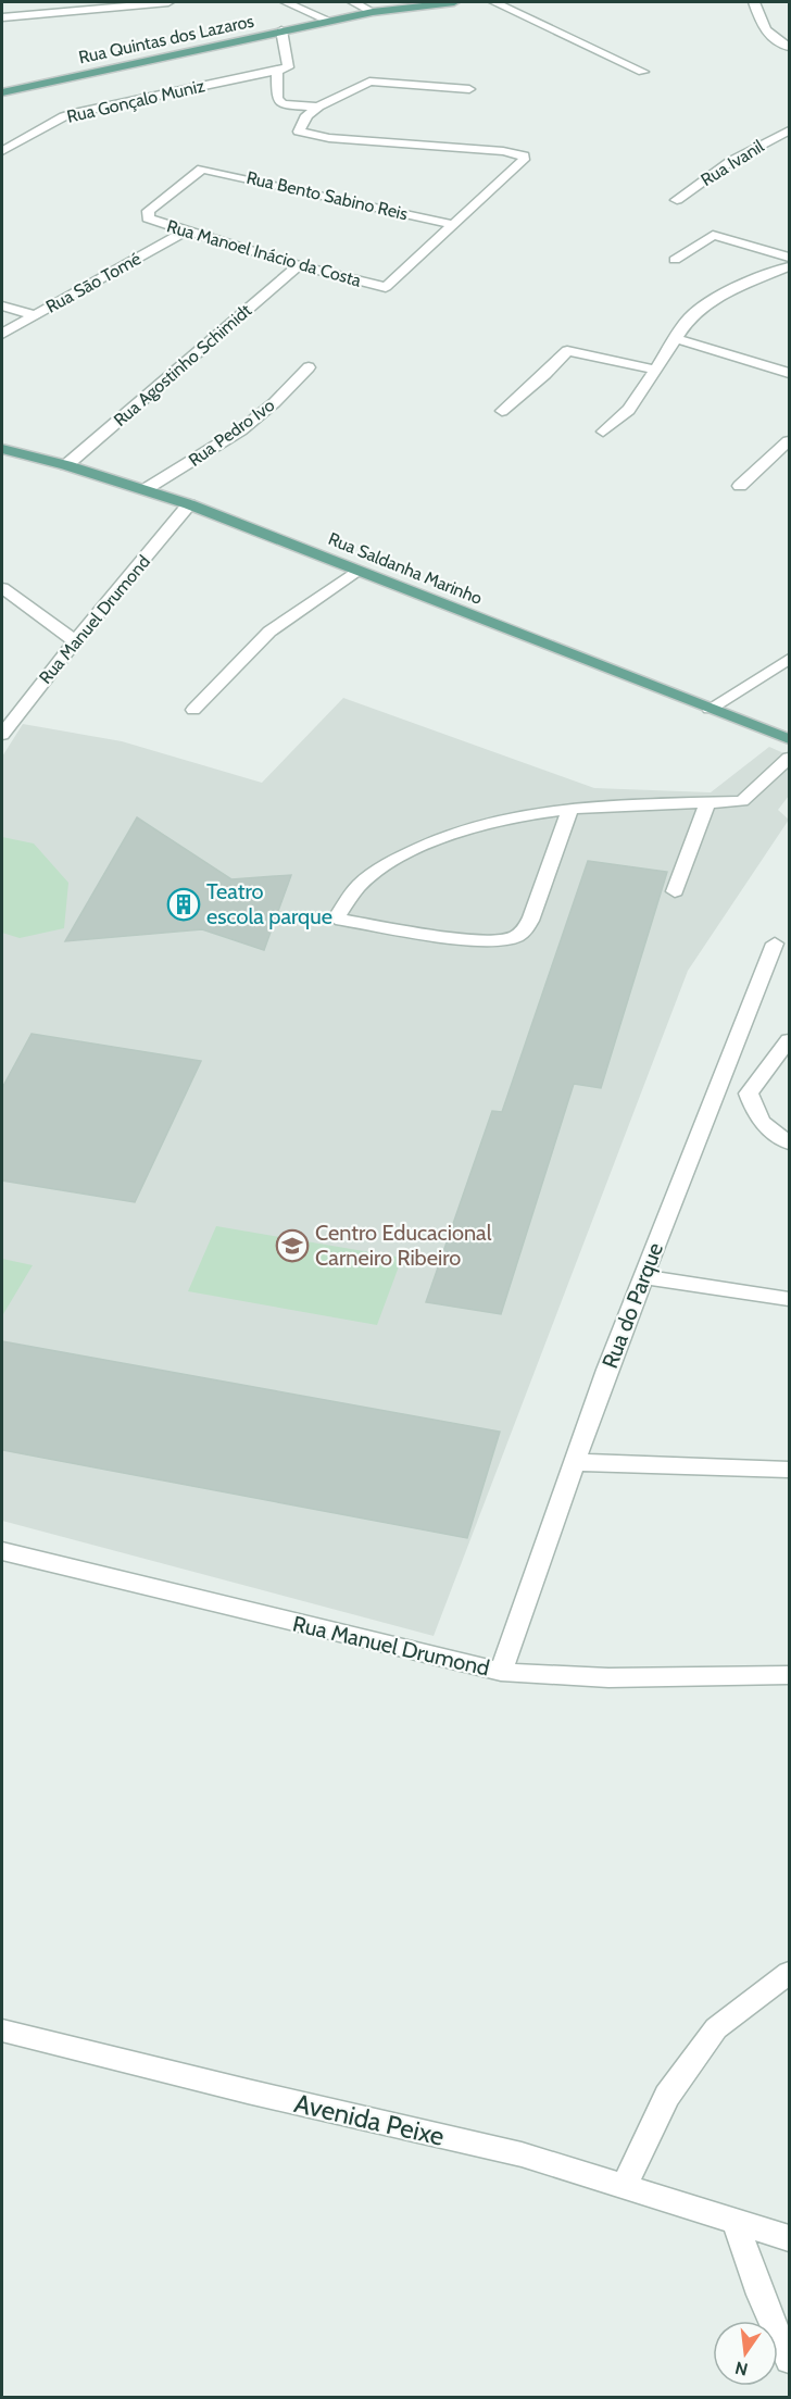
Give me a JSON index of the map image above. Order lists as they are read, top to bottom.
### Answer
{
  "streets": {
    "main road": ["Rua Quintas dos Lazaros", "Rua Saldanha Marinho"],
    "street": [
      "Rua Gonçalo Muniz",
      "Rua Ivanil",
      "Rua Bento Sabino Reis",
      "Rua Manoel Inácio da Costa",
      "Rua Sāo Tomé",
      "Rua Agostinho Schimidt",
      "Rua Pedro Ivo",
      "Rua Manuel Drumond",
      "Rua do Parque",
      "Avenida Peixe"
    ]
  },
  "crossings": [
    ["Rua Bento Sabino Reis", "Rua Manoel Inácio da Costa"],
    ["Rua Manoel Inácio da Costa", "Rua Sāo Tomé"],
    ["Rua Manoel Inácio da Costa", "Rua Agostinho Schimidt"],
    ["Rua Agostinho Schimidt", "Rua Saldanha Marinho"],
    ["Rua Pedro Ivo", "Rua Saldanha Marinho"],
    ["Rua Saldanha Marinho", "Rua Manuel Drumond"],
    ["Rua Manuel Drumond", "Rua do Parque"]
  ],
  "places": {
    "building": ["Teatro escola parque"],
    "school or university": ["Centro Educacional Carneiro Ribeiro"]
  },
  "north": "bottom"
}
